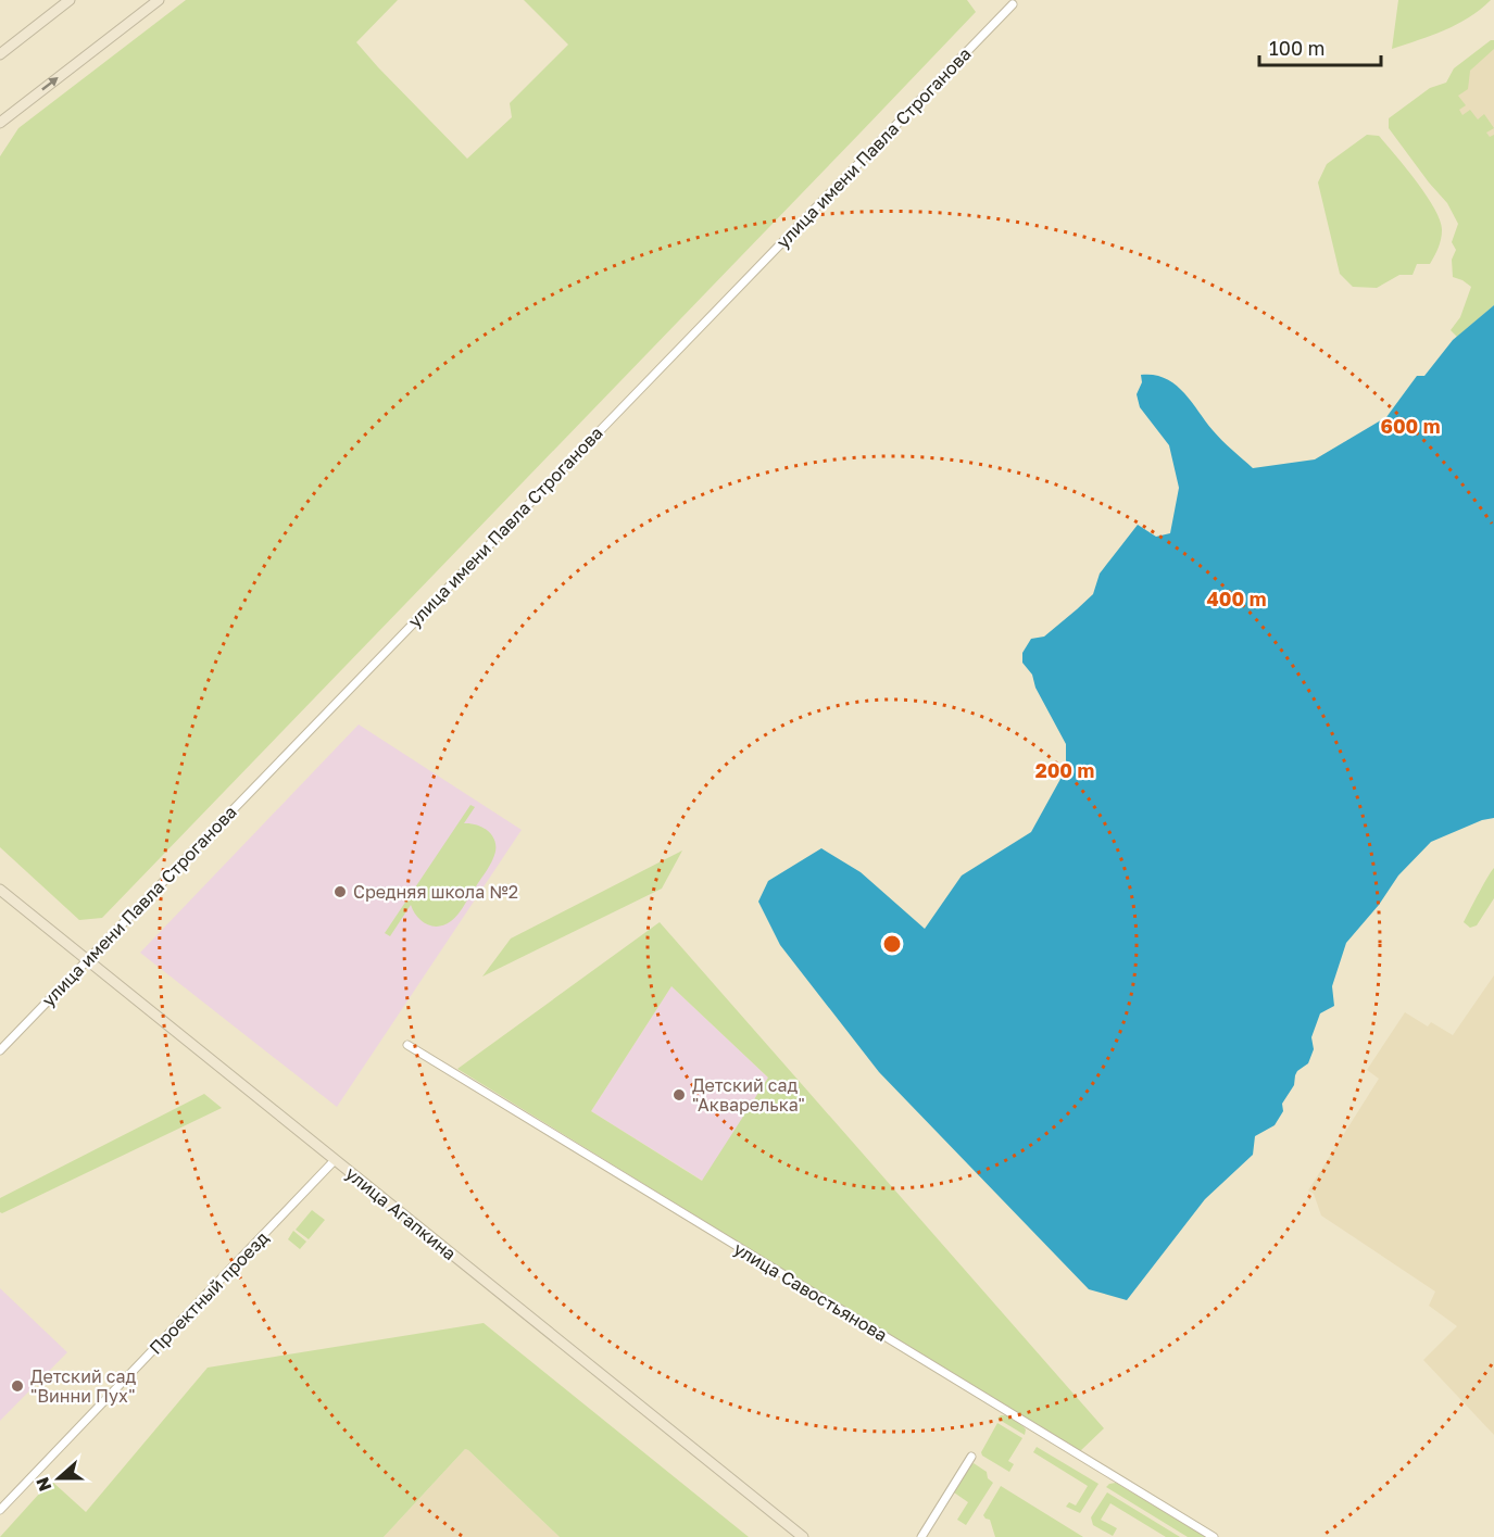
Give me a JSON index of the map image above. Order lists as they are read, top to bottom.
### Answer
{
  "streets": {
    "main road": ["улица Агапкина"],
    "street": ["улица имени Павла Строганова", "улица Савостьянова", "Проектный проезд"]
  },
  "crossings": [
    ["улица имени Павла Строганова", "улица Агапкина"],
    ["улица Агапкина", "Проектный проезд"]
  ],
  "places": ["Средняя школа №2", "Детский сад \"Акварелька\"", "Детский сад \"Винни Пух\""],
  "scale_bar": "100 m",
  "north": "left",
  "rings": ["600 m", "400 m", "200 m"]
}
